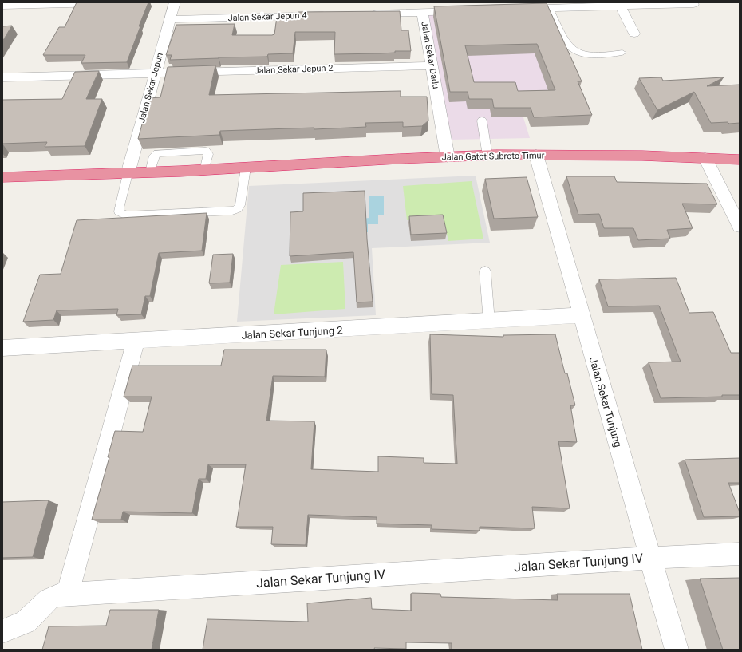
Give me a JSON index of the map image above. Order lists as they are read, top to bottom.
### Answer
{
  "streets": {
    "highway": ["Jalan Gatot Subroto Timur"],
    "street": [
      "Jalan Sekar Jepun 4",
      "Jalan Sekar Dadu",
      "Jalan Sekar Jepun 2",
      "Jalan Sekar Jepun",
      "Jalan Sekar Tunjung 2",
      "Jalan Sekar Tunjung",
      "Jalan Sekar Tunjung IV"
    ]
  },
  "crossings": [
    ["Jalan Sekar Jepun 4", "Jalan Sekar Jepun"],
    ["Jalan Sekar Dadu", "Jalan Sekar Jepun 2"],
    ["Jalan Sekar Dadu", "Jalan Gatot Subroto Timur"],
    ["Jalan Sekar Jepun 2", "Jalan Sekar Jepun"],
    ["Jalan Sekar Jepun", "Jalan Gatot Subroto Timur"],
    ["Jalan Gatot Subroto Timur", "Jalan Sekar Tunjung"],
    ["Jalan Sekar Tunjung 2", "Jalan Sekar Tunjung"],
    ["Jalan Sekar Tunjung", "Jalan Sekar Tunjung IV"]
  ]
}
